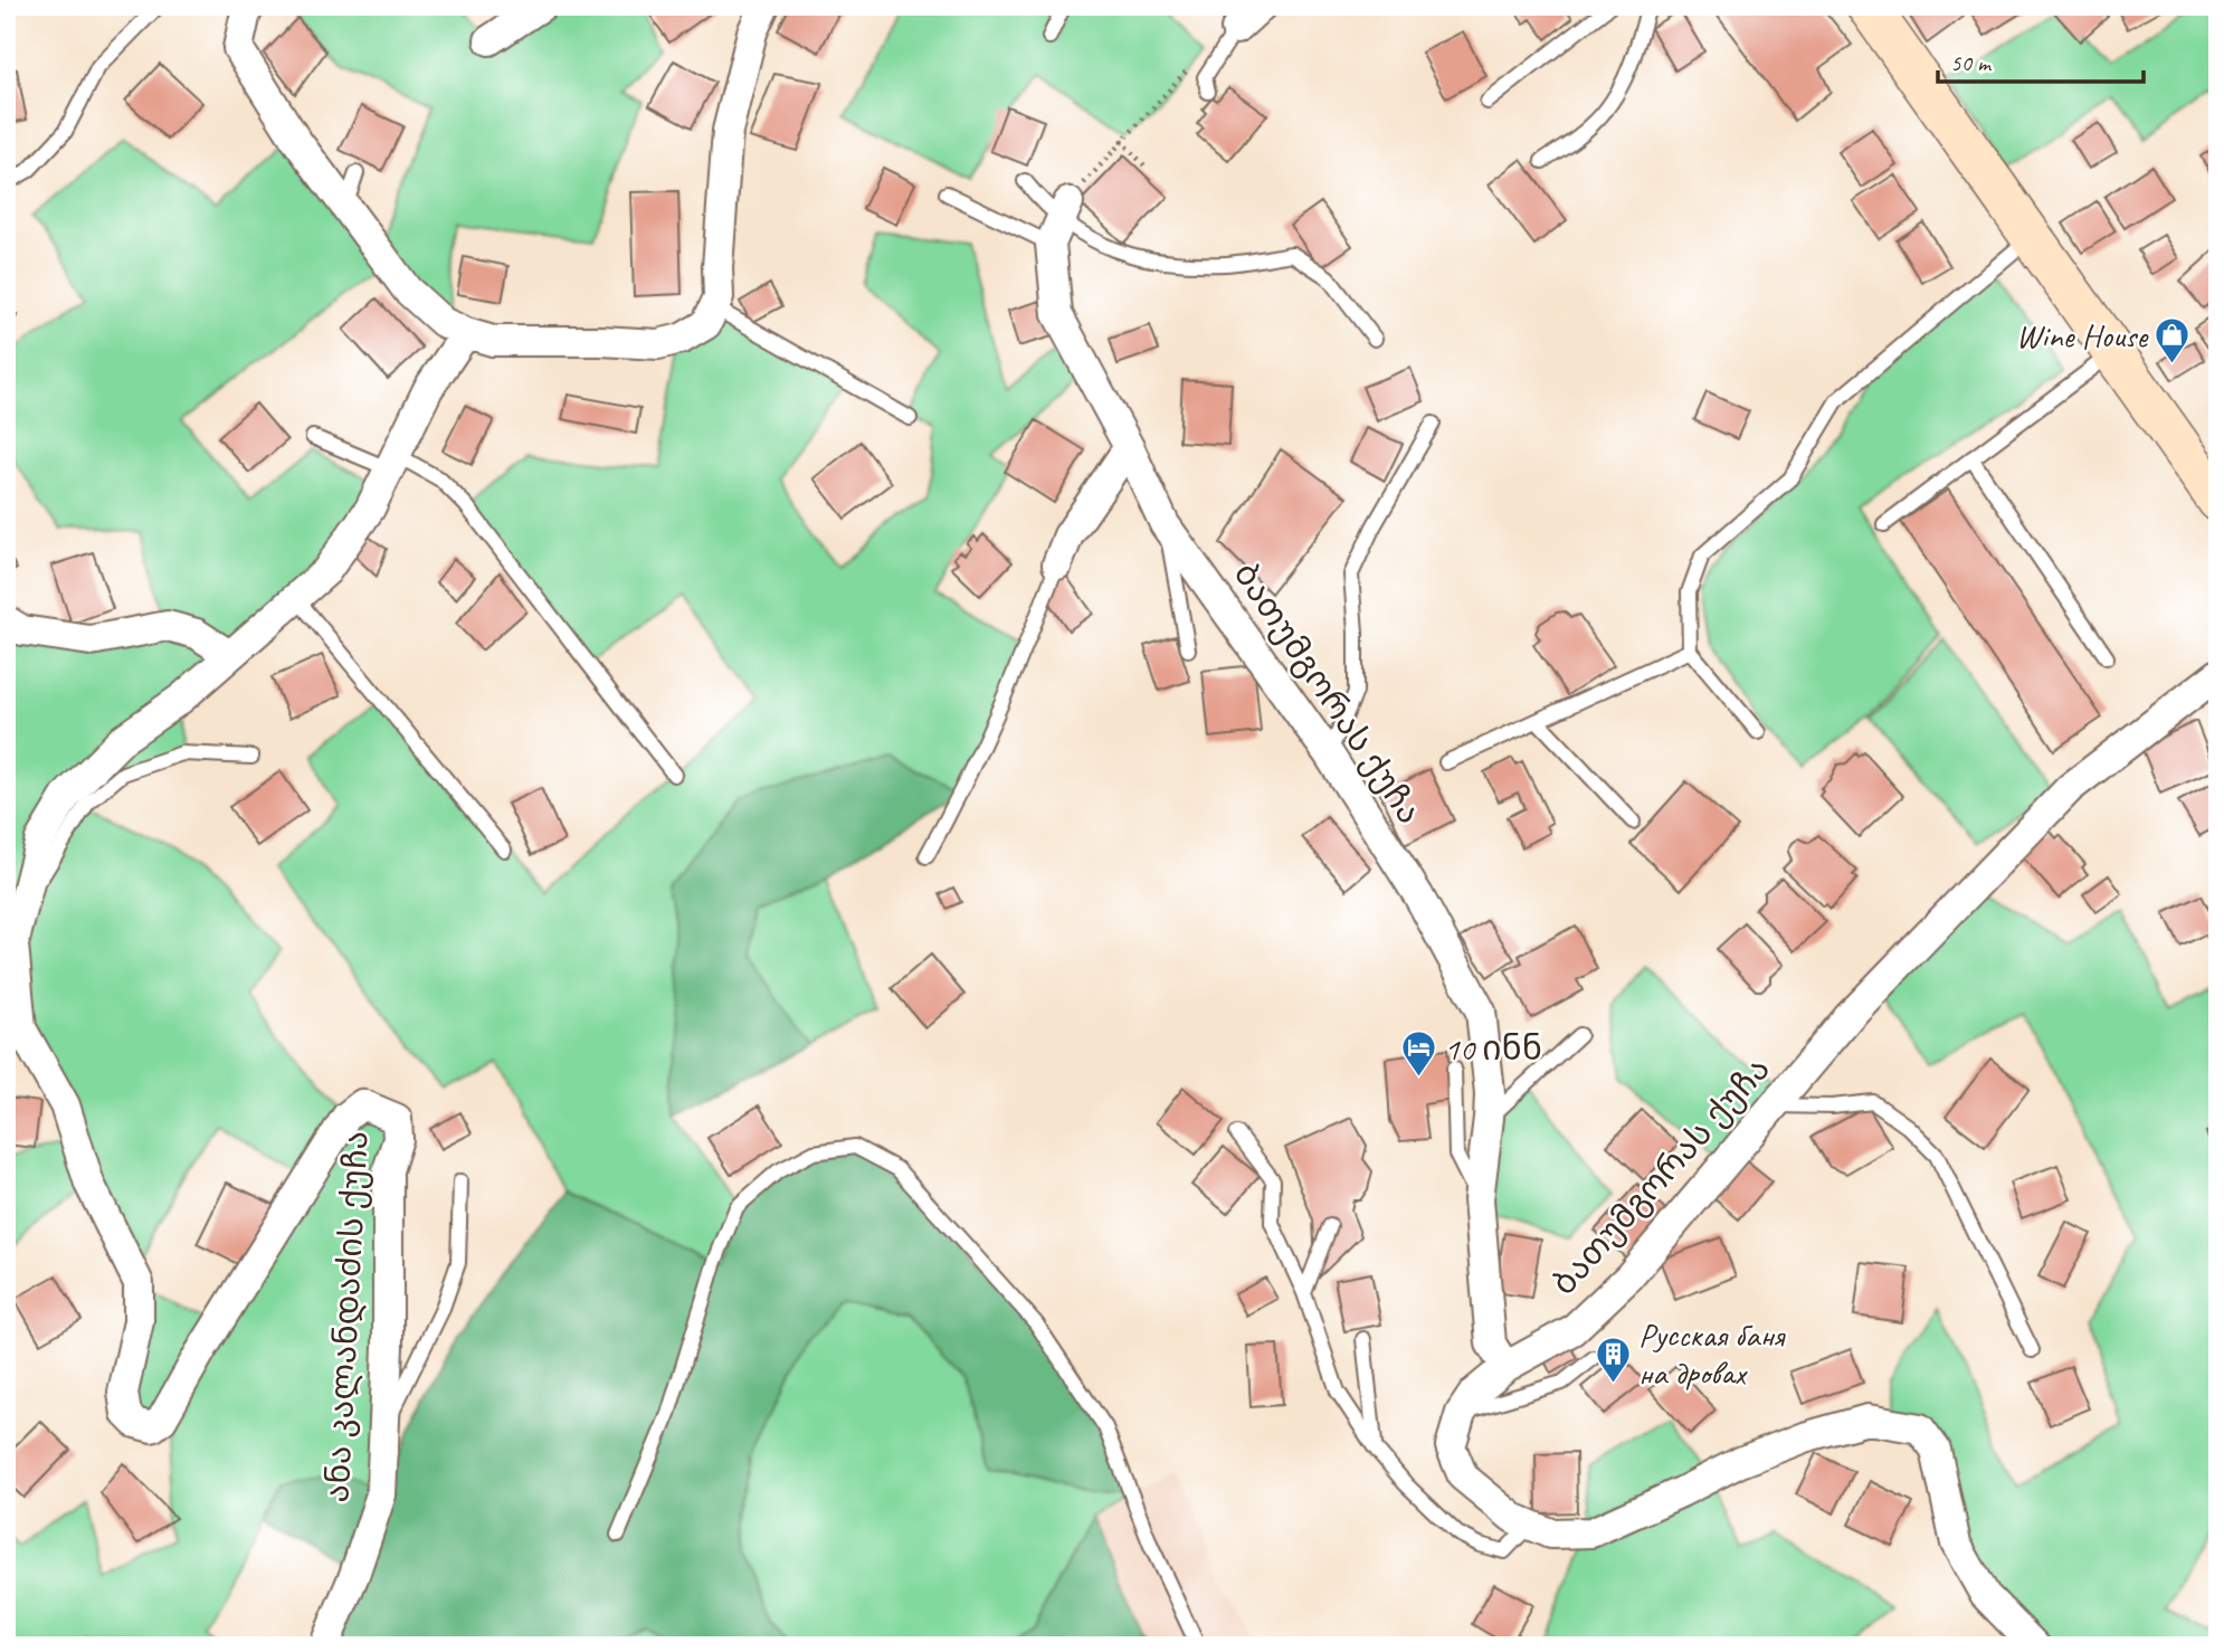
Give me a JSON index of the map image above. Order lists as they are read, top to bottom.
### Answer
{
  "streets": {
    "street": ["ბათუმგორას ქუჩა", "ანა კალანდაძის ქუჩა"]
  },
  "places": {
    "shop": ["Wine House"],
    "hotel": ["10 ინნ"],
    "building": ["Русская баня на дровах"]
  },
  "scale_bar": "50 m"
}
